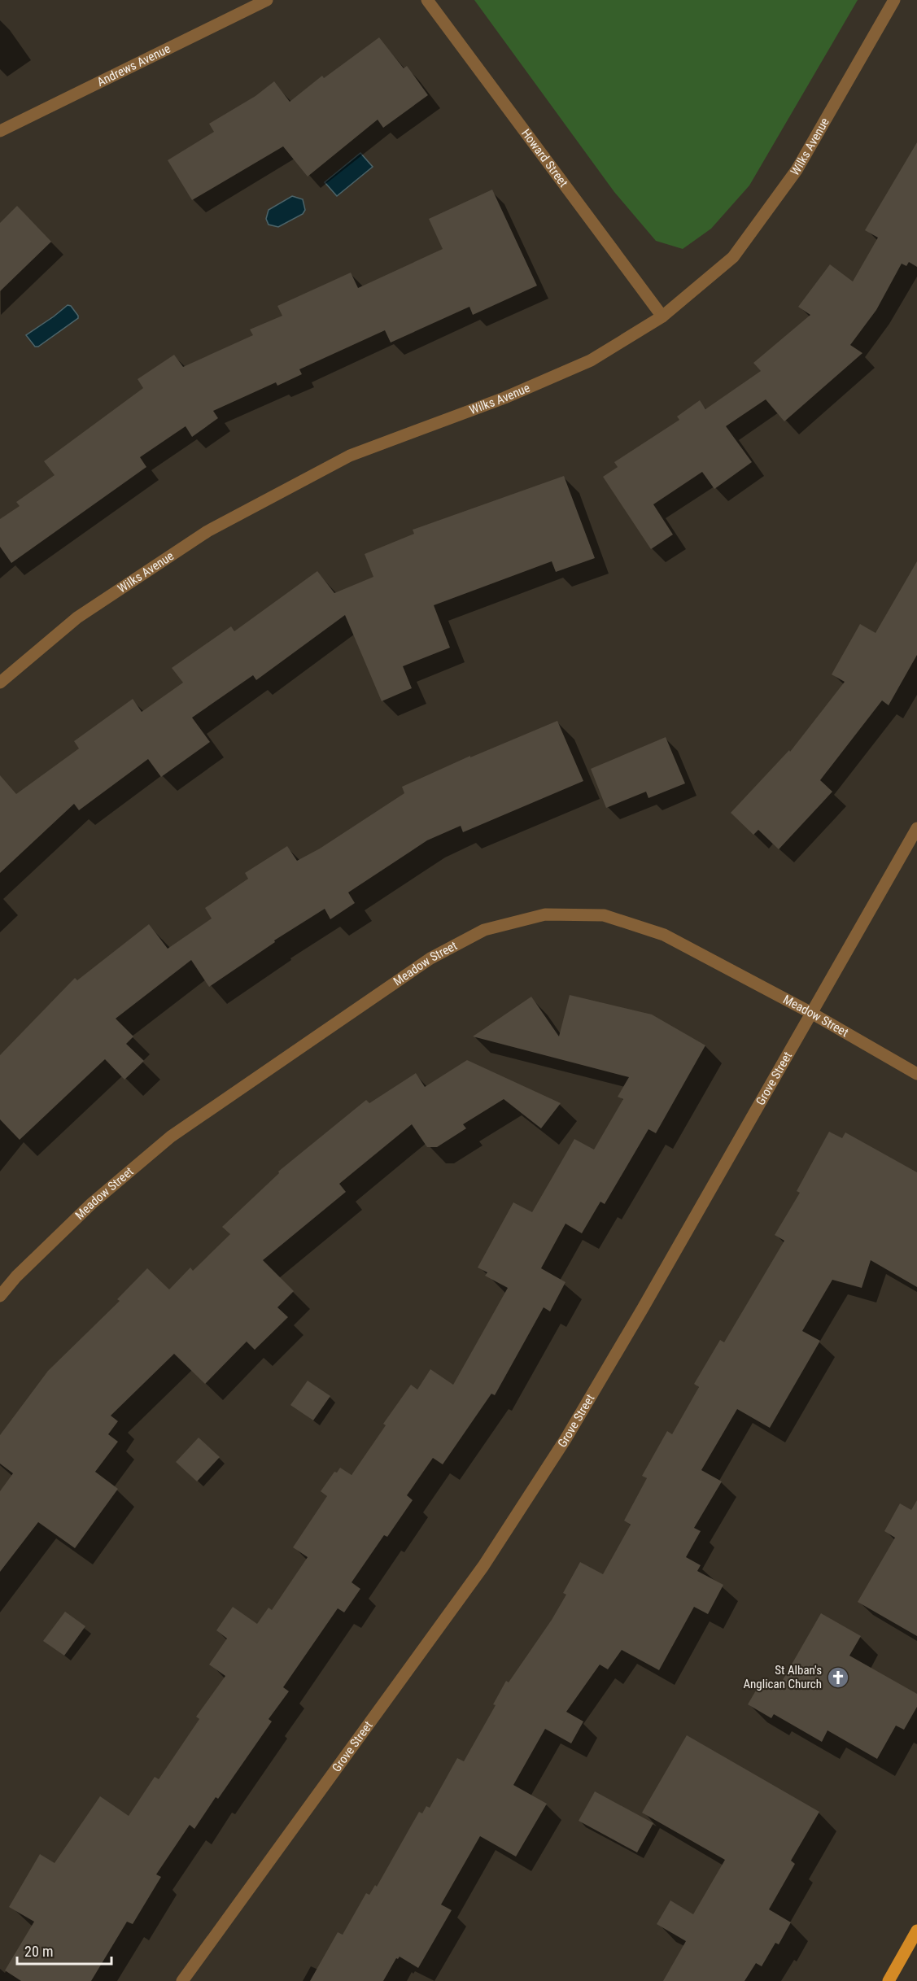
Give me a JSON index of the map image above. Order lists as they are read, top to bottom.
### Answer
{
  "streets": {
    "street": [
      "Andrews Avenue",
      "Wilks Avenue",
      "Howard Street",
      "Meadow Street",
      "Grove Street"
    ]
  },
  "crossings": [
    ["Wilks Avenue", "Howard Street"],
    ["Meadow Street", "Grove Street"]
  ],
  "places": {
    "church": ["St Alban's Anglican Church"]
  },
  "scale_bar": "20 m"
}
